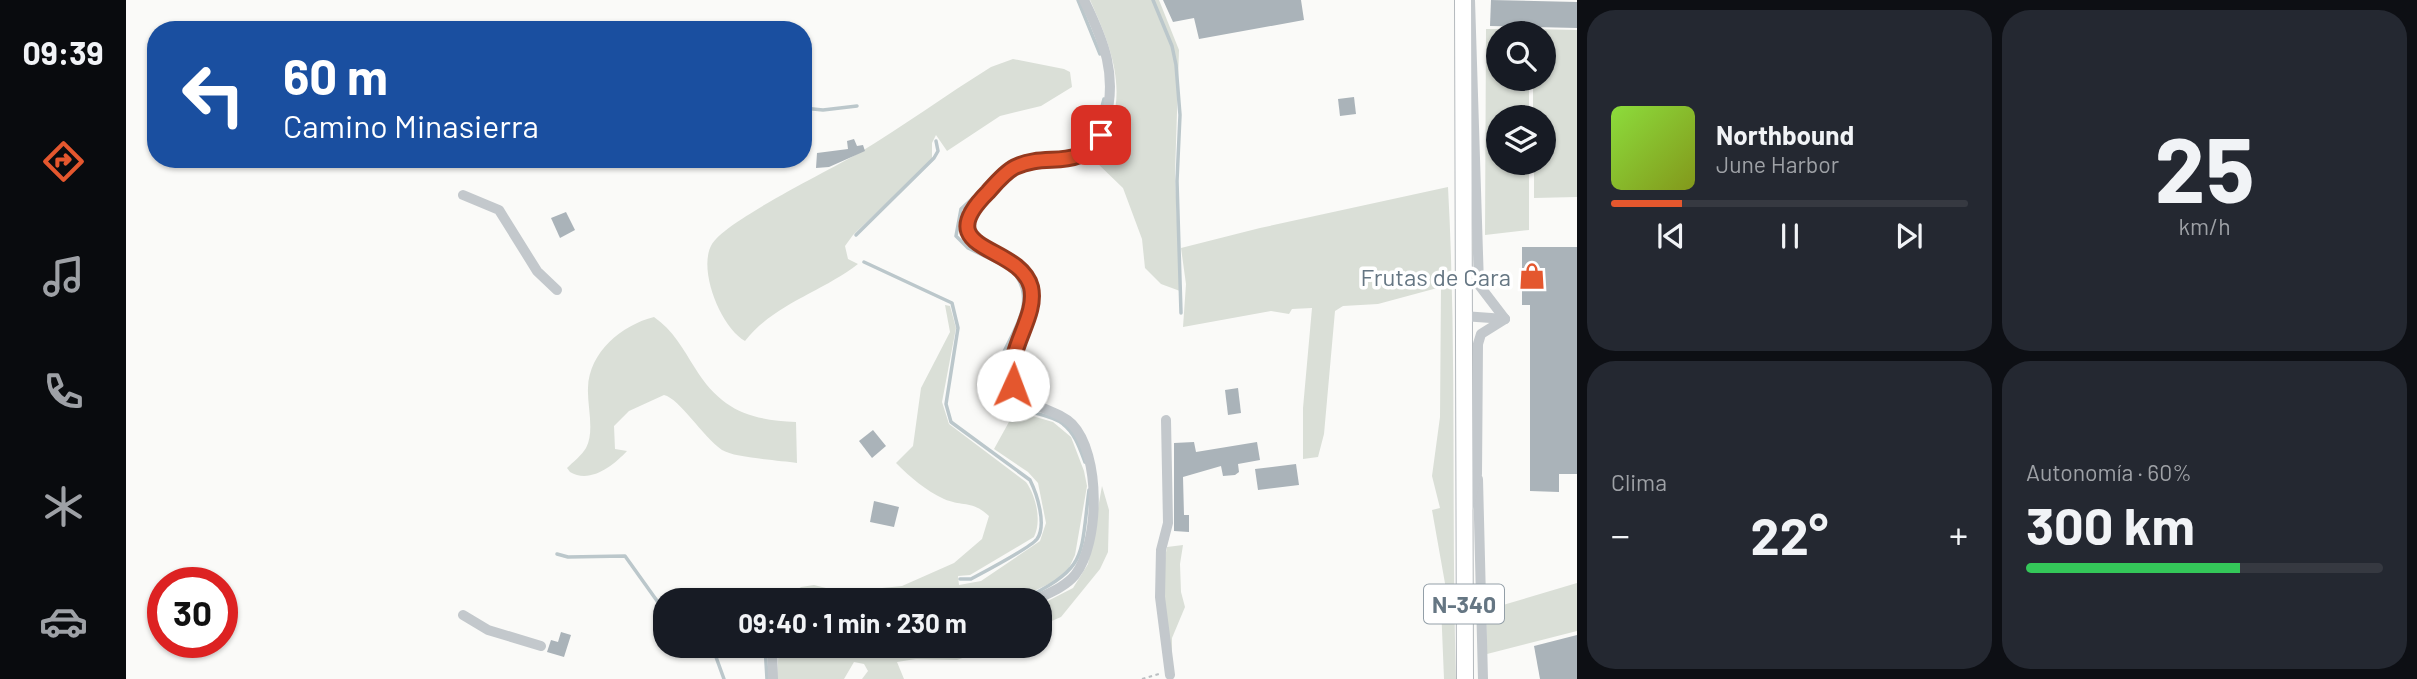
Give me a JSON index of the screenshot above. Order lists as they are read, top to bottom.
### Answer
{
  "streets": {
    "highway": ["N-340"]
  },
  "places": {
    "shop": ["Frutas de Cara"]
  },
  "page": {
    "tabs": "09:39",
    "tile": [
      ["25", "km/h"],
      "Clima",
      ["Autonomía · 60%", "300 km"]
    ],
    "turn": ["60 m", "Camino Minasierra"],
    "song": ["Northbound", "June Harbor"],
    "heat": ["−", "22°", "+"],
    "limit": "30",
    "trip": "09:40 · 1 min · 230 m"
  }
}
